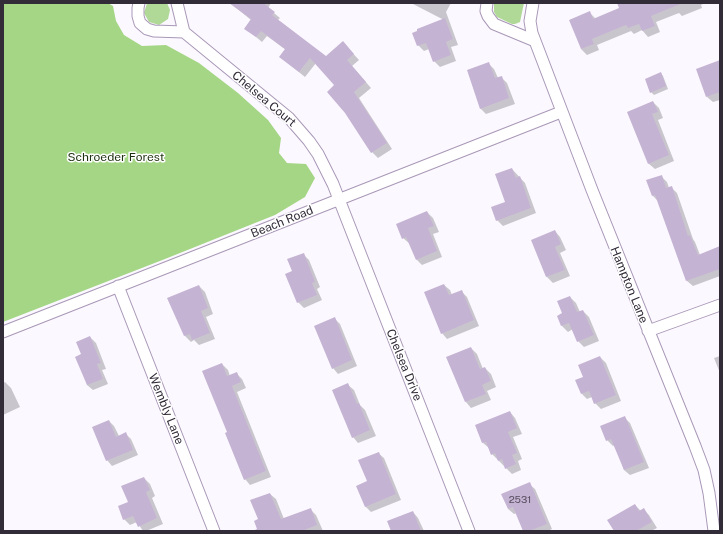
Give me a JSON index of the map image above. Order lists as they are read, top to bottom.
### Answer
{
  "streets": {
    "street": [
      "Chelsea Court",
      "Beach Road",
      "Hampton Lane",
      "Chelsea Drive",
      "Wembly Lane"
    ]
  },
  "crossings": [
    ["Chelsea Court", "Beach Road"],
    ["Chelsea Court", "Chelsea Drive"],
    ["Beach Road", "Hampton Lane"],
    ["Beach Road", "Chelsea Drive"],
    ["Beach Road", "Wembly Lane"]
  ],
  "parks": ["Schroeder Forest"],
  "house_numbers": ["2531"]
}
